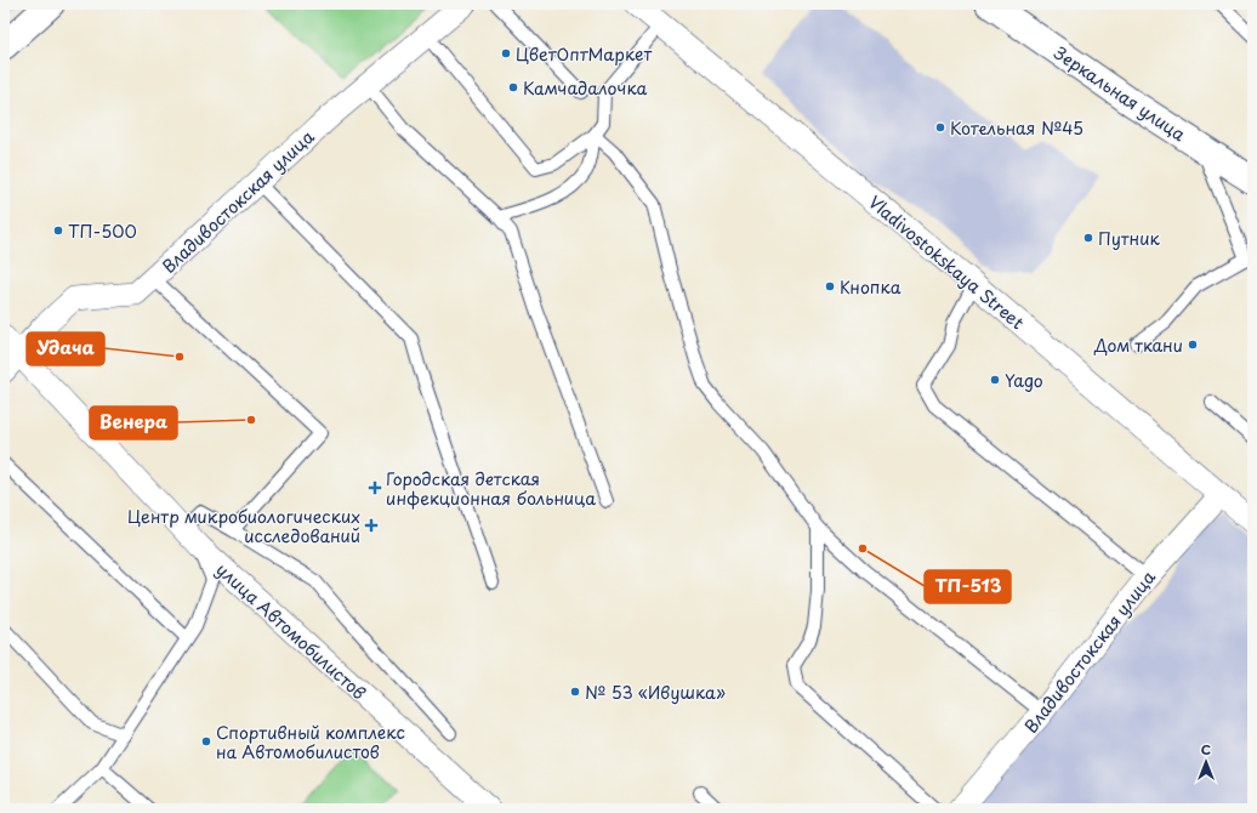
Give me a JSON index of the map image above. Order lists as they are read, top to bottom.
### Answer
{
  "streets": {
    "main road": ["Зеркальная улица"],
    "street": ["Владивостокская улица", "Vladivostokskaya Street", "улица Автомобилистов"]
  },
  "crossings": [
    ["Владивостокская улица", "Vladivostokskaya Street"],
    ["Владивостокская улица", "улица Автомобилистов"]
  ],
  "places": {
    "other": [
      "ЦветОптМаркет",
      "Камчадалочка",
      "Котельная №45",
      "ТП-500",
      "Путник",
      "Кнопка",
      "Дом ткани",
      "Удача",
      "Yago",
      "Венера",
      "ТП-513",
      "№ 53 «Ивушка»",
      "Спортивный комплекс на Автомобилистов"
    ],
    "health": ["Городская детская инфекционная больница", "Центр микробиологических исследований"]
  },
  "north": "top"
}
